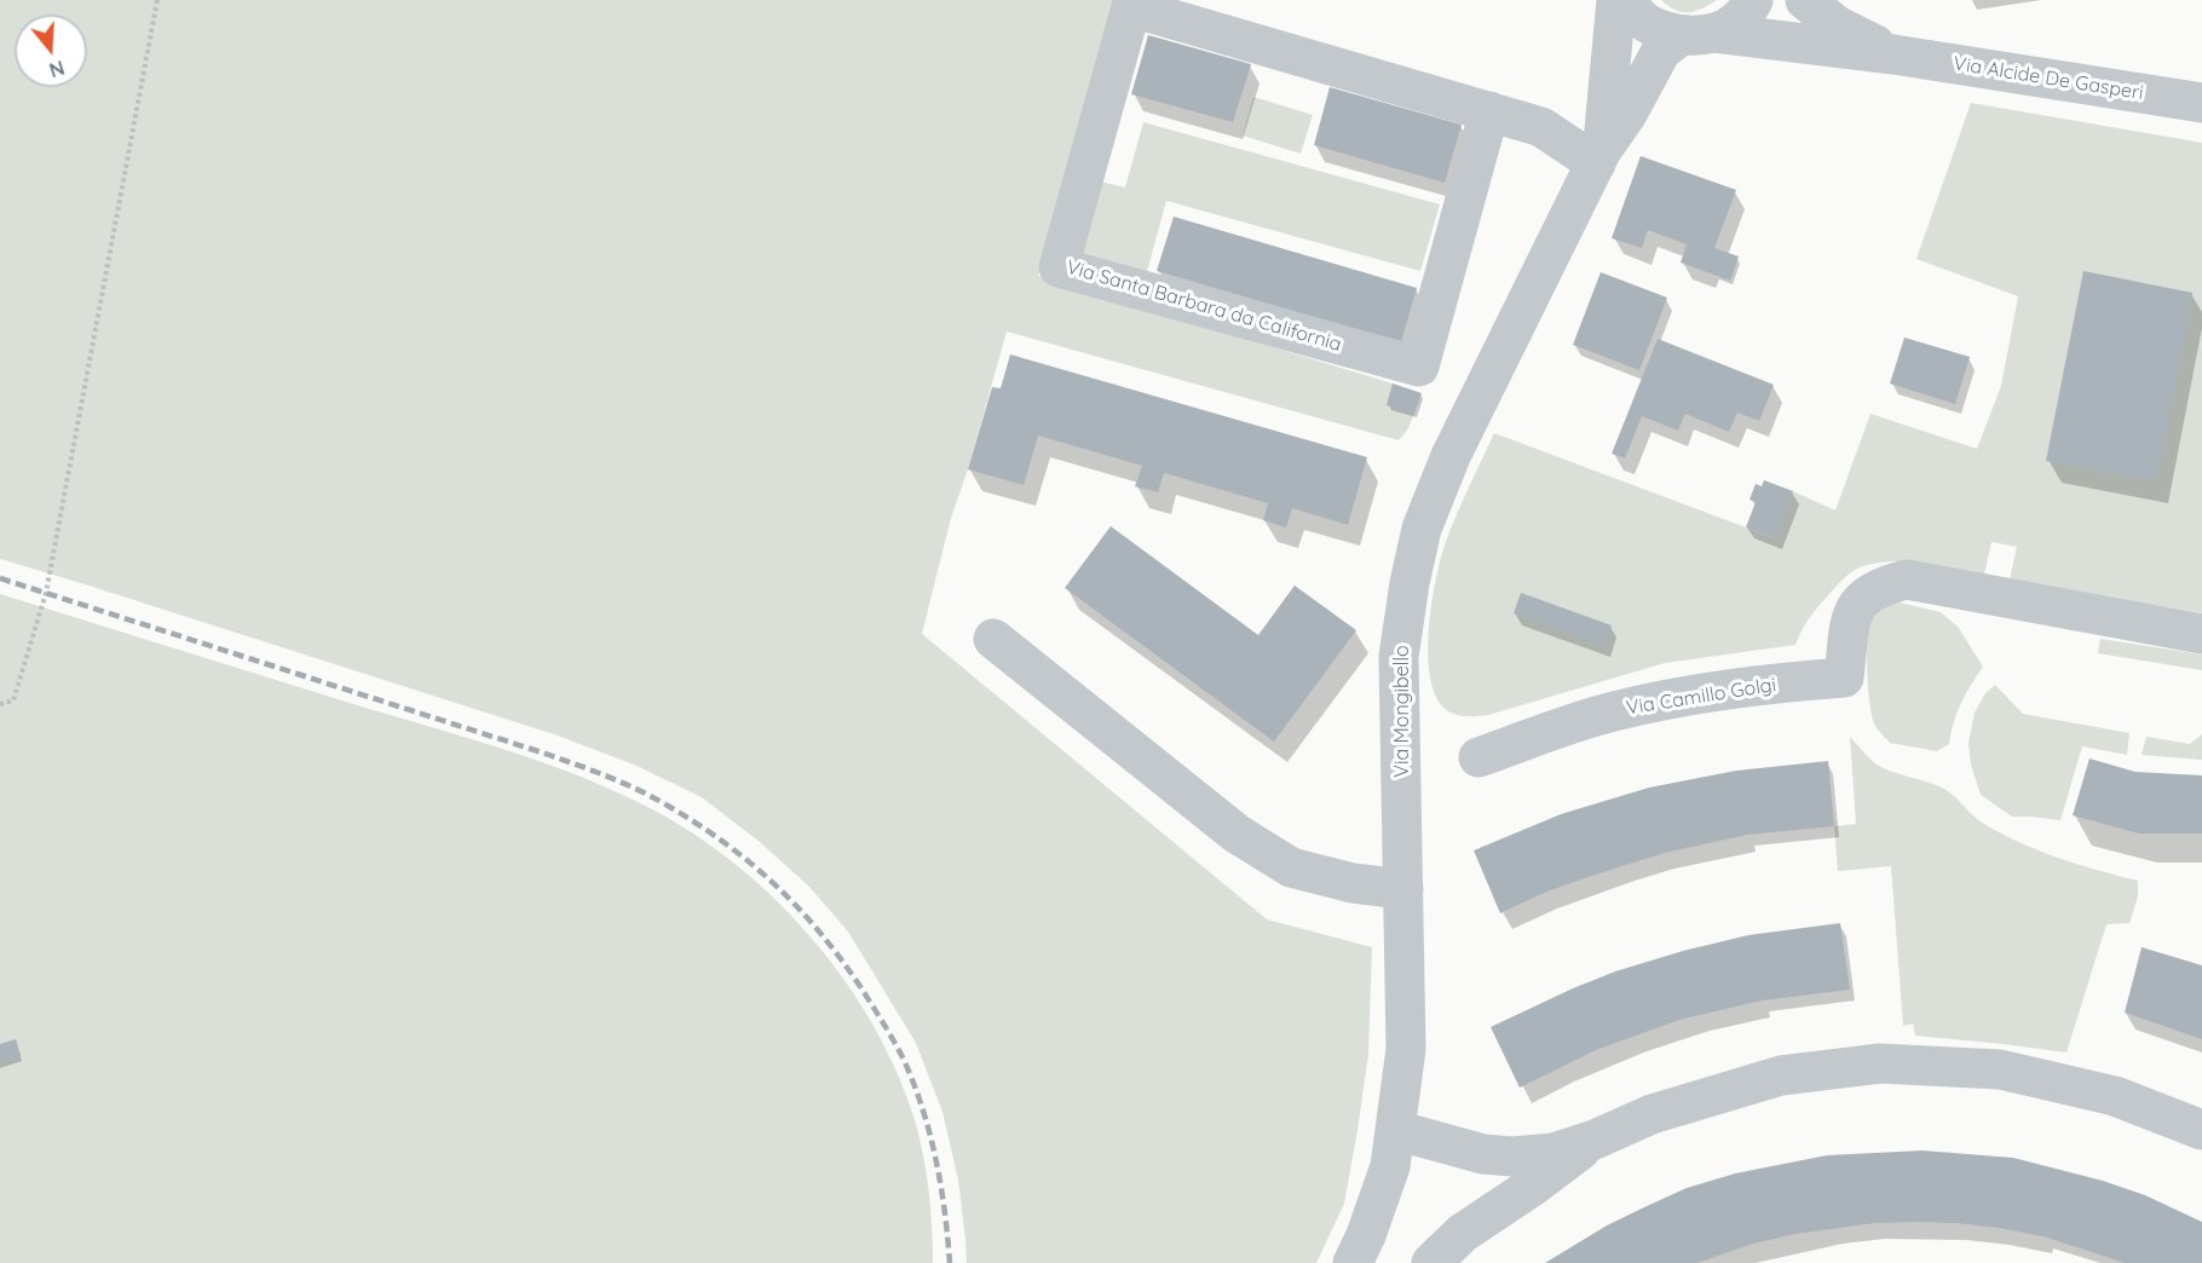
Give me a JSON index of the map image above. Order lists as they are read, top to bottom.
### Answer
{
  "streets": {
    "street": [
      "Via Alcide De Gasperi",
      "Via Santa Barbara da California",
      "Via Camillo Golgi",
      "Via Mongibello"
    ]
  },
  "crossings": [
    ["Via Santa Barbara da California", "Via Mongibello"]
  ],
  "north": "bottom"
}
